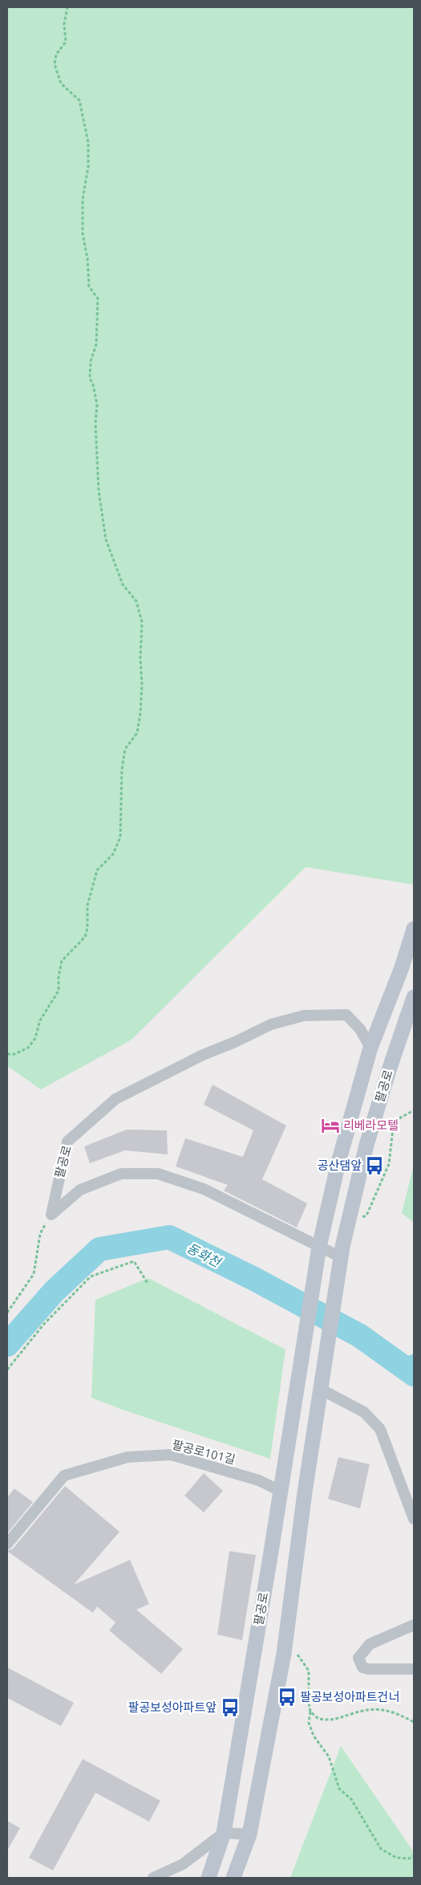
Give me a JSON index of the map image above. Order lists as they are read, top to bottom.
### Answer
{
  "streets": {
    "main road": ["팔공로"],
    "street": ["팔공로101길"]
  },
  "crossings": [
    ["팔공로", "팔공로101길"]
  ],
  "water": ["동화천"],
  "places": {
    "hotel": ["리베라모텔"],
    "bus stop": ["공산댐앞", "팔공보성아파트건너", "팔공보성아파트앞"]
  }
}
